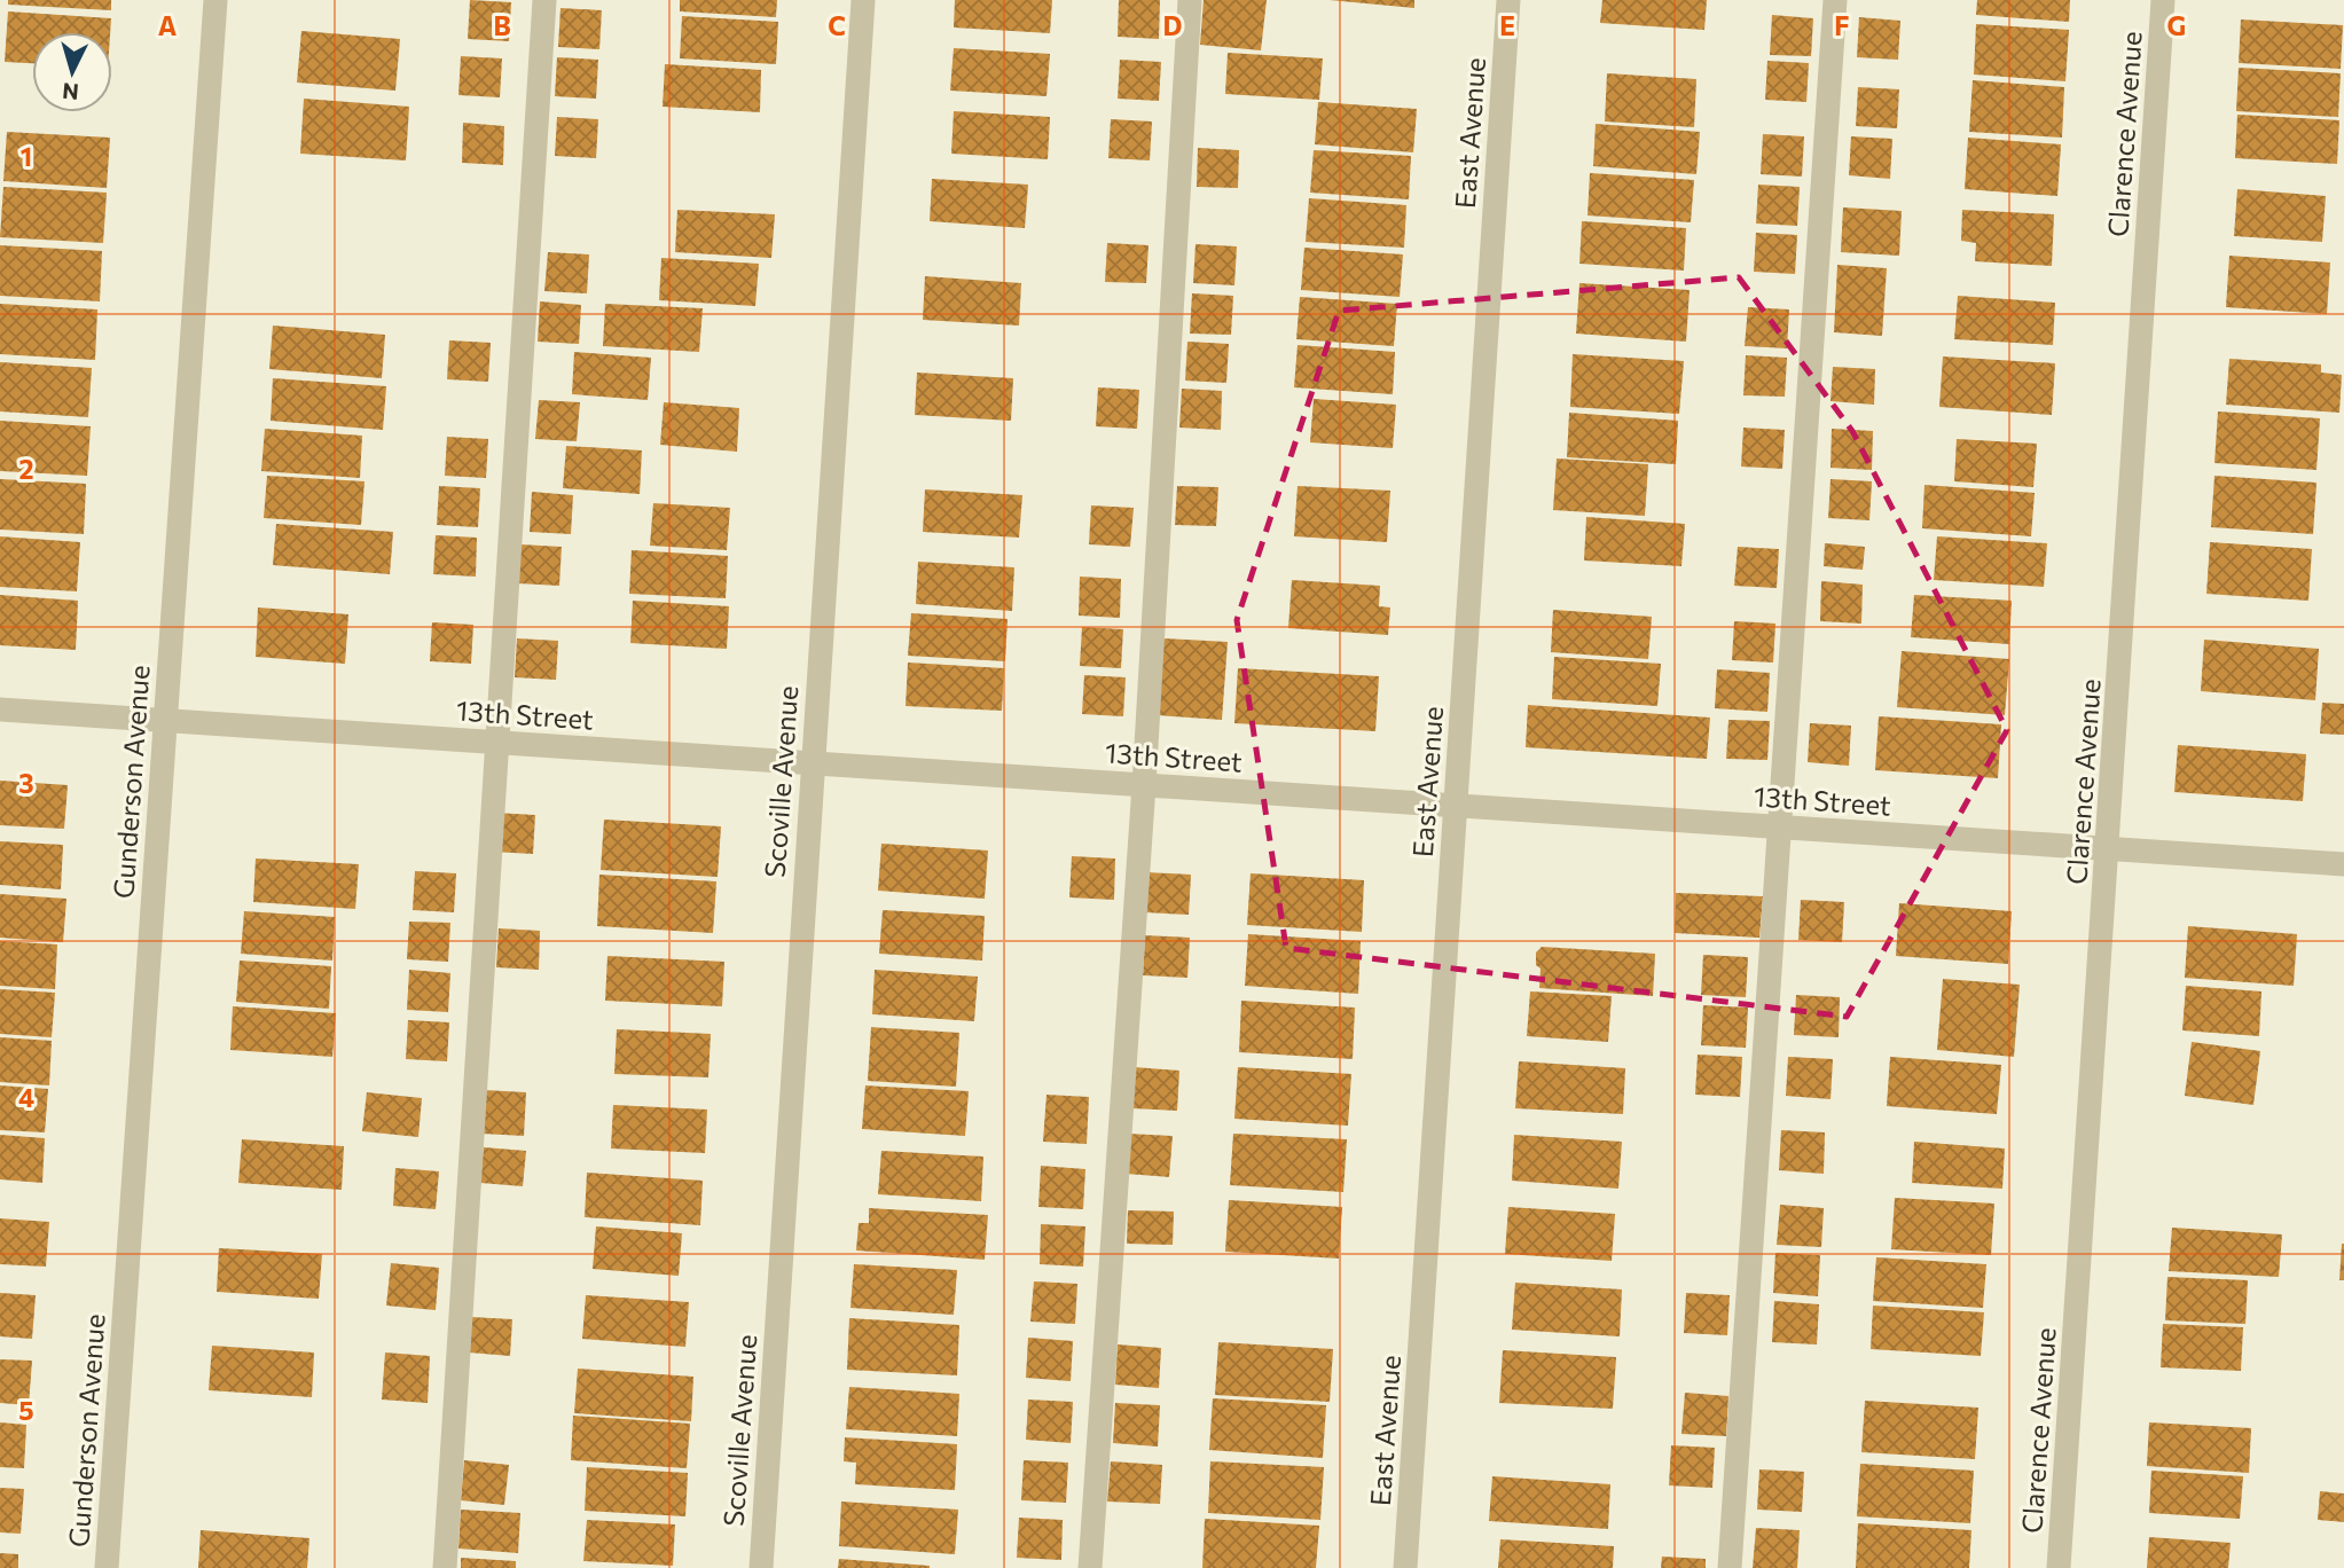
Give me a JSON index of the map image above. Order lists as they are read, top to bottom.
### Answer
{
  "streets": {
    "street": [
      "East Avenue",
      "Clarence Avenue",
      "13th Street",
      "Gunderson Avenue",
      "Scoville Avenue"
    ]
  },
  "crossings": [
    ["East Avenue", "13th Street"],
    ["Clarence Avenue", "13th Street"],
    ["13th Street", "Gunderson Avenue"],
    ["13th Street", "Scoville Avenue"]
  ],
  "north": "bottom",
  "grid": {
    "columns": [
      "A",
      "B",
      "C",
      "D",
      "E",
      "F",
      "G"
    ],
    "rows": [
      "1",
      "2",
      "3",
      "4",
      "5"
    ]
  }
}
